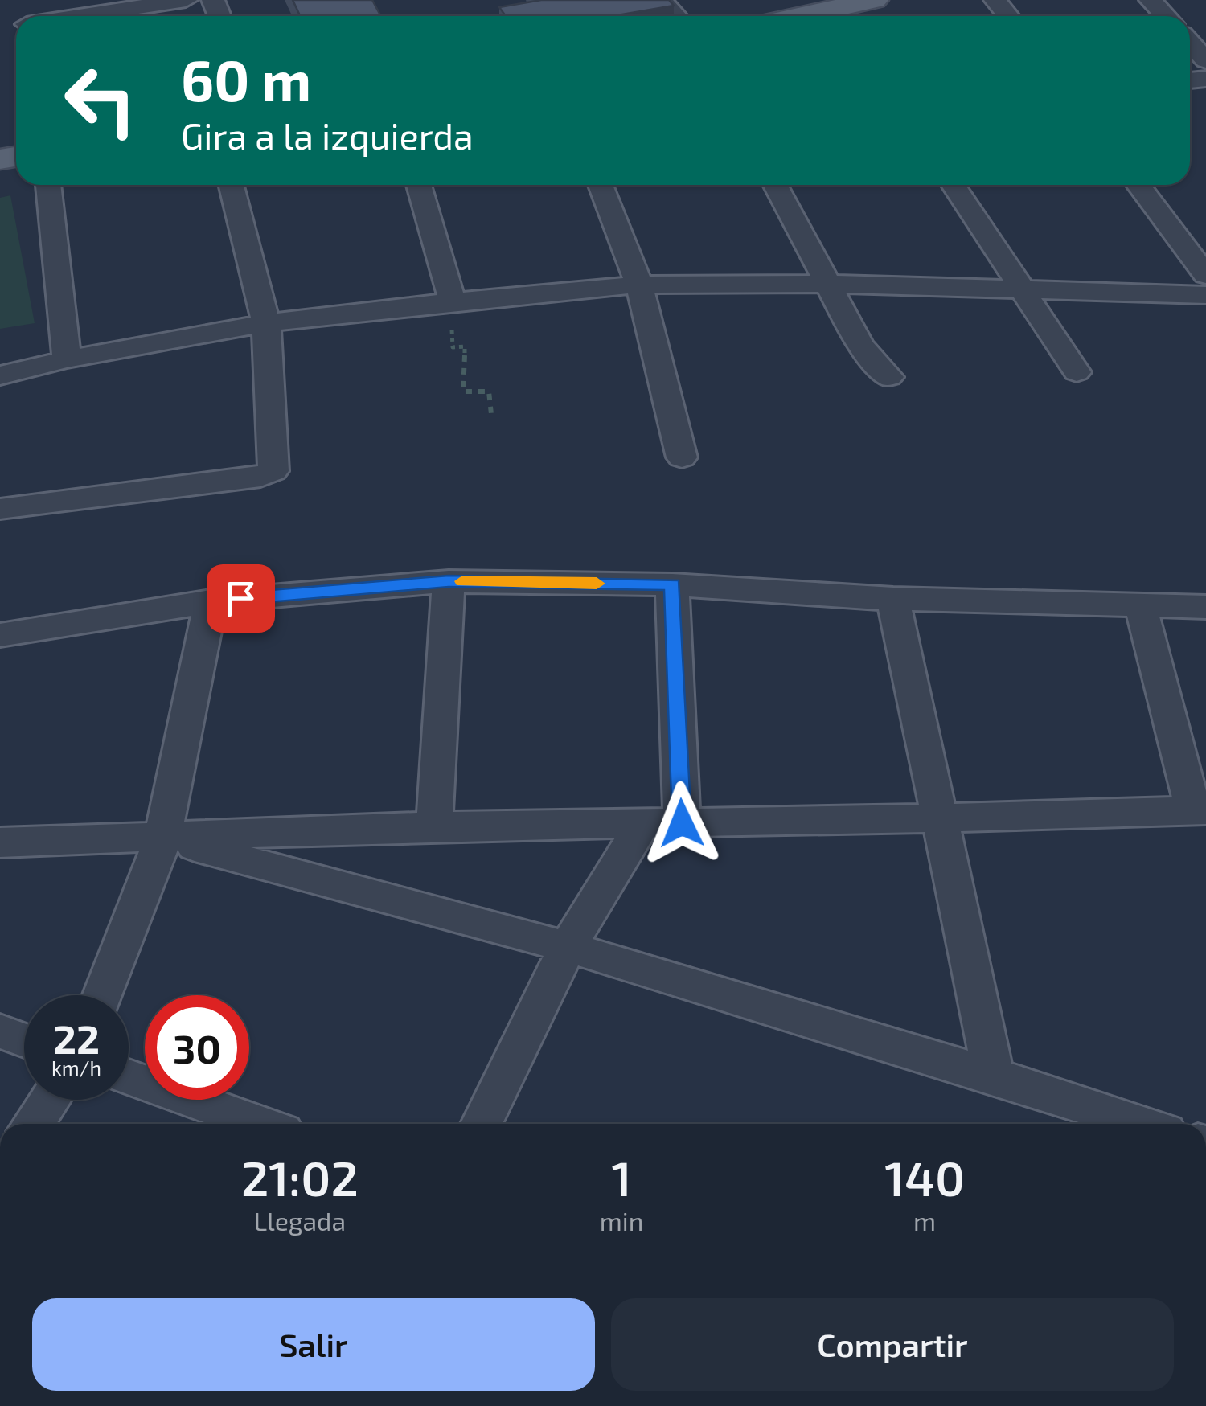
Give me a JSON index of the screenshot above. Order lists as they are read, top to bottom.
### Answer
{
  "page": {
    "turn": ["60 m", "Gira a la izquierda"],
    "speed": "22 km/h",
    "limit": "30",
    "eta": [
      "21:02",
      "Llegada",
      "1",
      "min",
      "140",
      "m"
    ],
    "buttons": ["Salir", "Compartir"]
  }
}
